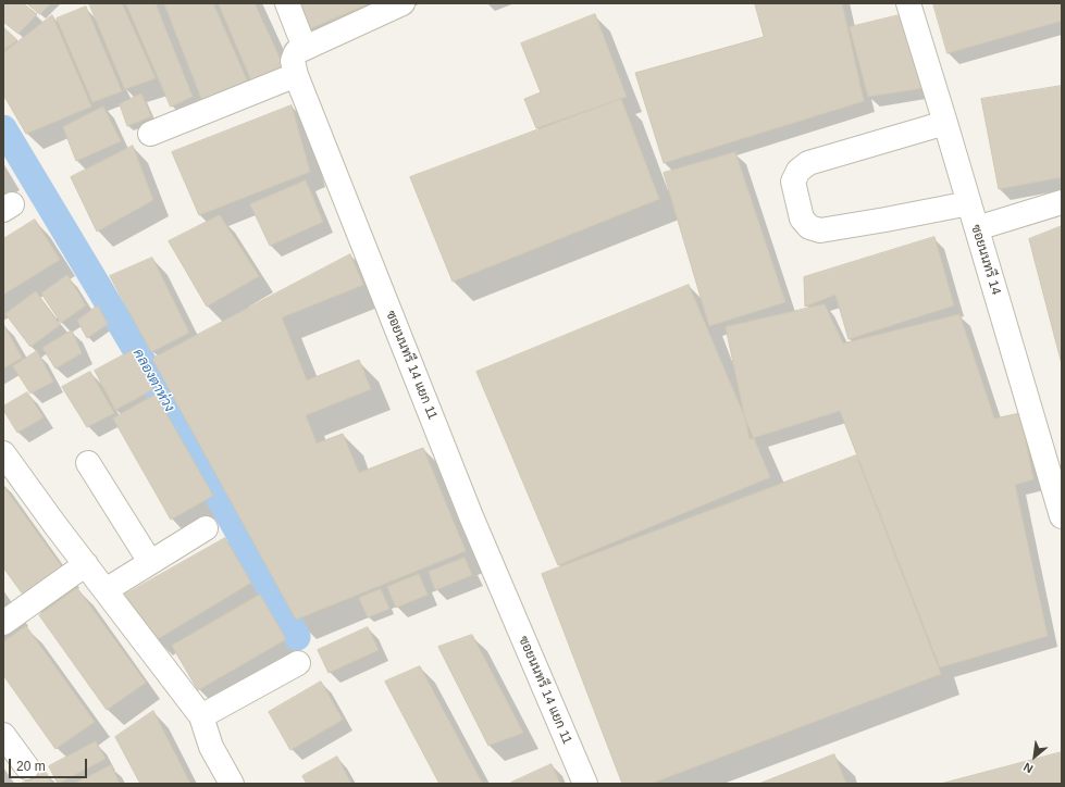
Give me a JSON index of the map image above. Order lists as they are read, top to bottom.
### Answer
{
  "streets": {
    "street": ["ซอยนนทรี 14", "ซอยนนทรี 14 แยก 11"]
  },
  "water": ["คลองตาห่วง"],
  "scale_bar": "20 m",
  "north": "bottom left"
}
